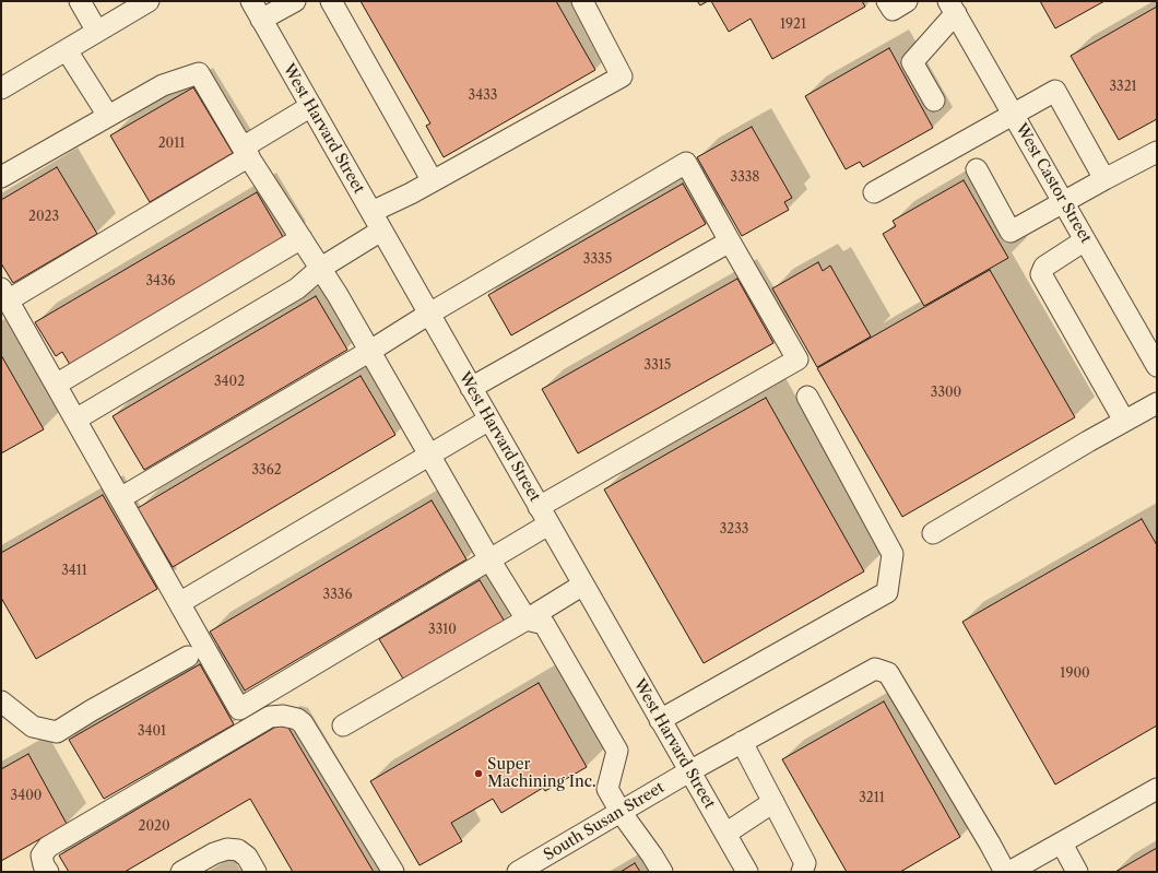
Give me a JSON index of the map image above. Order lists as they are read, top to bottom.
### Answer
{
  "streets": {
    "street": ["West Harvard Street", "West Castor Street", "South Susan Street"]
  },
  "crossings": [
    ["West Harvard Street", "South Susan Street"]
  ],
  "places": ["Super Machining Inc."],
  "house_numbers": [
    "1921",
    "3321",
    "3433",
    "2011",
    "3338",
    "2023",
    "3335",
    "3436",
    "3315",
    "3402",
    "3300",
    "3362",
    "3233",
    "3411",
    "3336",
    "3310",
    "1900",
    "3401",
    "3400",
    "3211",
    "2020"
  ]
}
